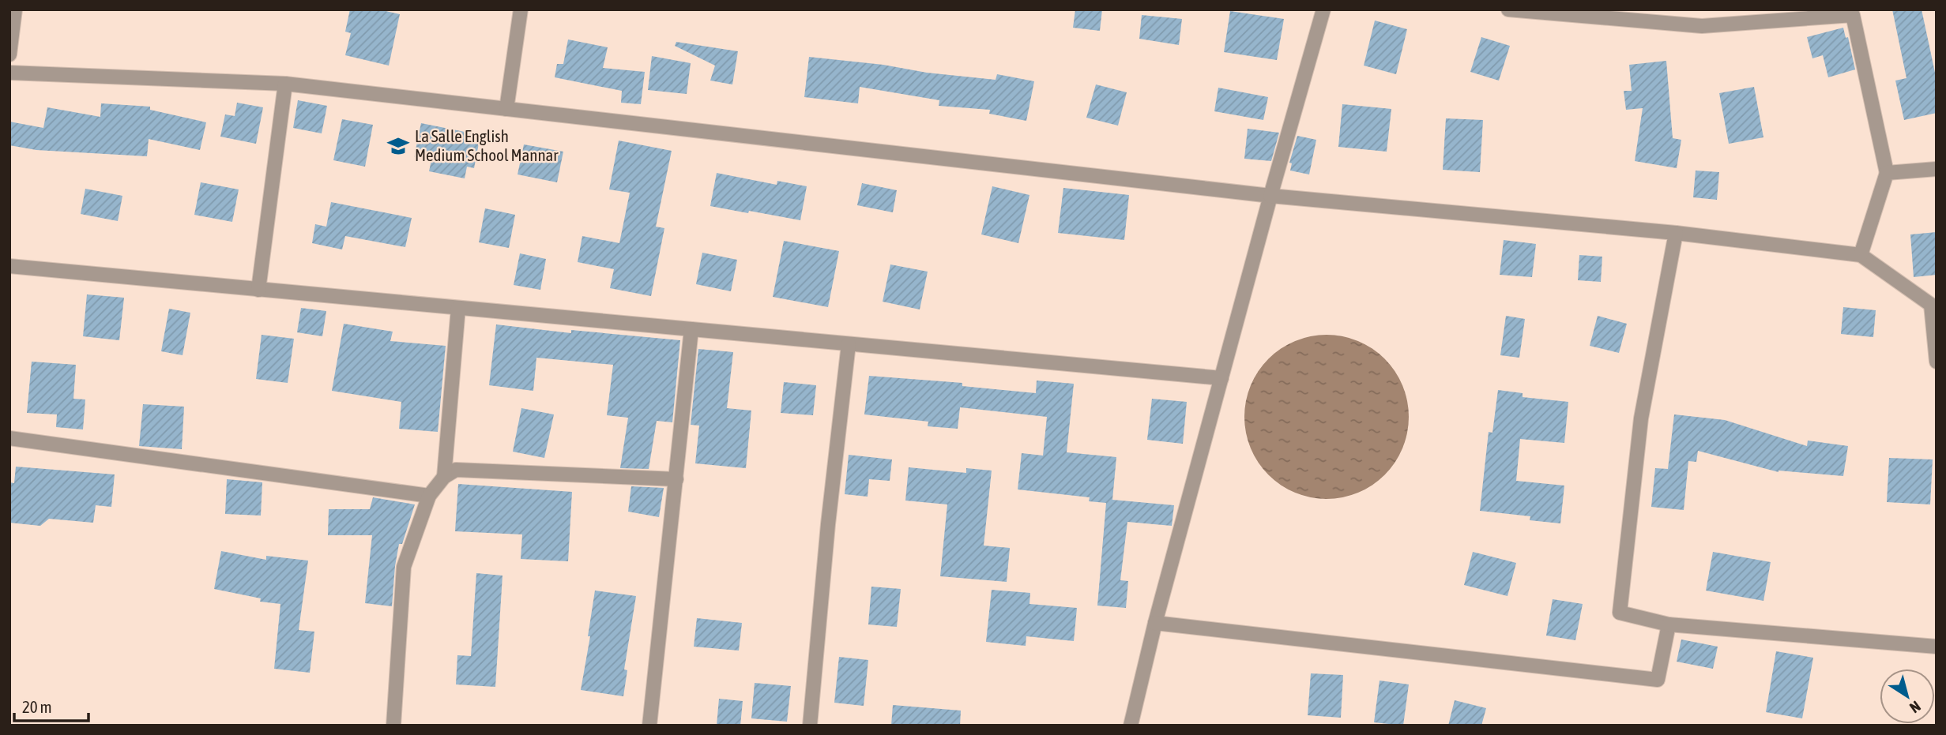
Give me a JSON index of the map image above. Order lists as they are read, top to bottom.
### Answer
{
  "places": {
    "school or university": ["La Salle English Medium School Mannar"]
  },
  "scale_bar": "20 m",
  "north": "bottom right"
}
